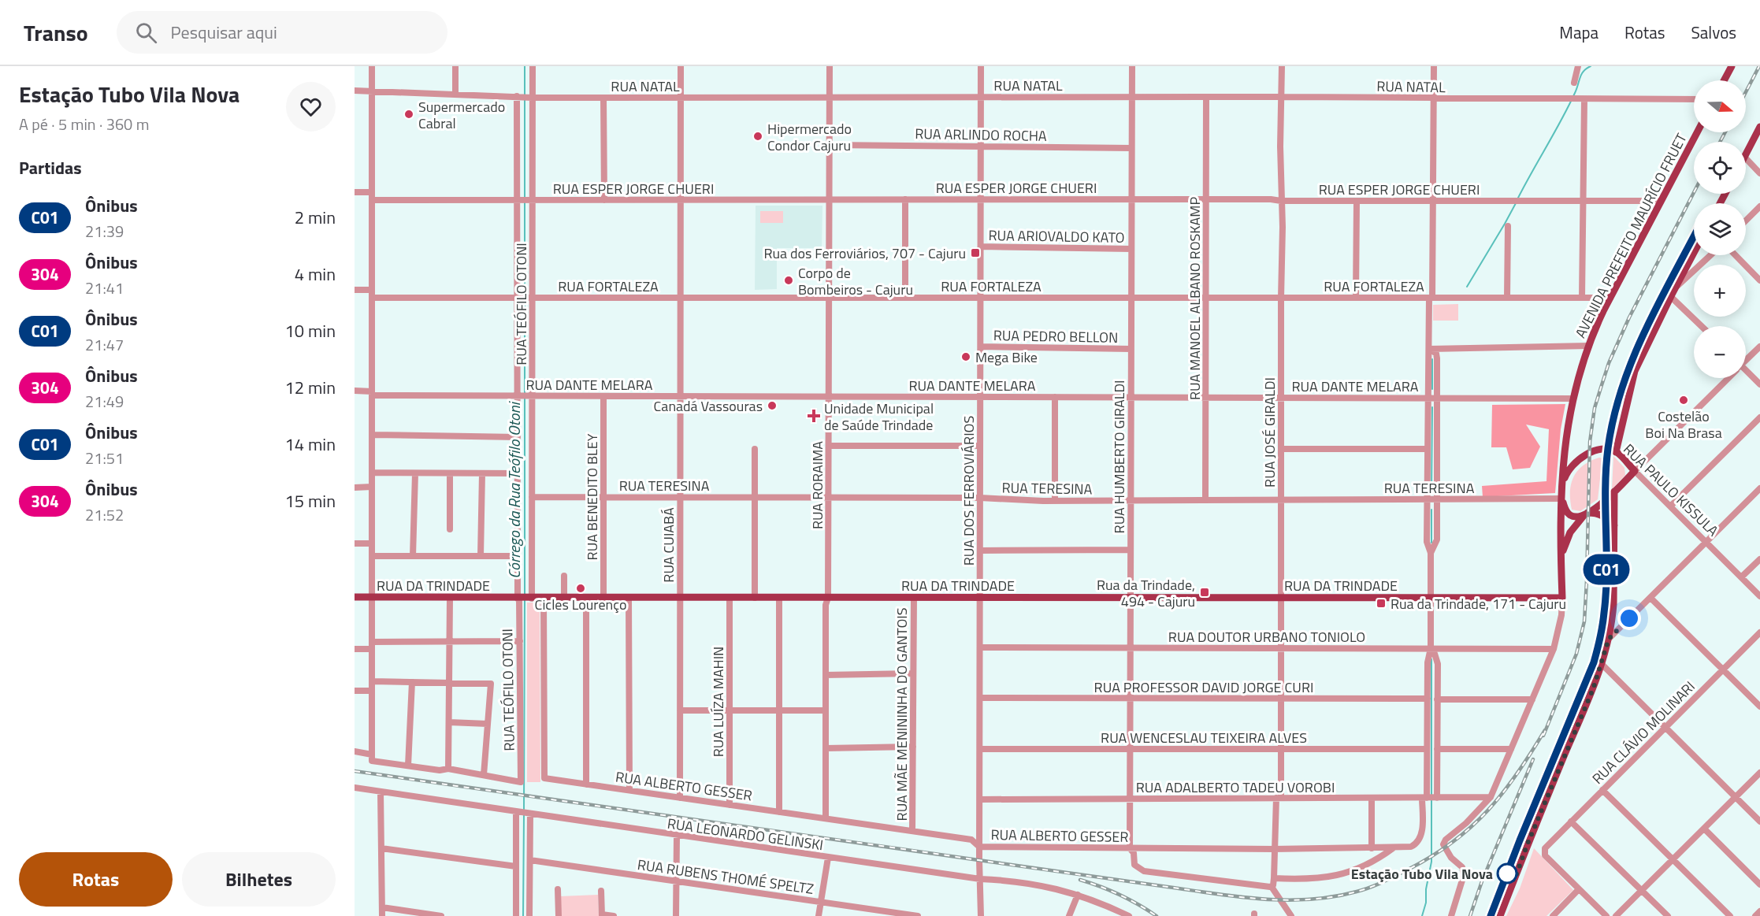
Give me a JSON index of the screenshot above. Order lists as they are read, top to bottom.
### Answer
{
  "streets": {
    "main road": ["AVENIDA PREFEITO MAURÍCIO FRUET", "RUA PAULO KISSULA", "RUA DA TRINDADE"],
    "street": [
      "RUA NATAL",
      "RUA ARLINDO ROCHA",
      "RUA ESPER JORGE CHUERI",
      "RUA ARIOVALDO KATO",
      "RUA FORTALEZA",
      "RUA MANOEL ALBANO ROSKAMP",
      "RUA TEÓFILO OTONI",
      "RUA PEDRO BELLON",
      "RUA DANTE MELARA",
      "RUA JOSÉ GIRALDI",
      "RUA HUMBERTO GIRALDI",
      "RUA TERESINA",
      "RUA RORAIMA",
      "RUA DOS FERROVIÁRIOS",
      "RUA BENEDITO BLEY",
      "RUA CUIABÁ",
      "RUA DOUTOR URBANO TONIOLO",
      "RUA PROFESSOR DAVID JORGE CURI",
      "RUA LUÍZA MAHIN",
      "RUA MÃE MENININHA DO GANTOIS",
      "RUA CLÁVIO MOLINARI",
      "RUA WENCESLAU TEIXEIRA ALVES",
      "RUA ALBERTO GESSER",
      "RUA ADALBERTO TADEU VOROBI",
      "RUA LEONARDO GELINSKI",
      "RUA RUBENS THOMÉ SPELTZ"
    ]
  },
  "crossings": [
    ["RUA NATAL", "RUA MANOEL ALBANO ROSKAMP"],
    ["RUA NATAL", "RUA TEÓFILO OTONI"],
    ["RUA NATAL", "RUA JOSÉ GIRALDI"],
    ["RUA NATAL", "RUA HUMBERTO GIRALDI"],
    ["RUA NATAL", "RUA RORAIMA"],
    ["RUA NATAL", "RUA DOS FERROVIÁRIOS"],
    ["RUA NATAL", "RUA CUIABÁ"],
    ["RUA ARLINDO ROCHA", "RUA HUMBERTO GIRALDI"],
    ["RUA ARLINDO ROCHA", "RUA RORAIMA"],
    ["RUA ARLINDO ROCHA", "RUA DOS FERROVIÁRIOS"],
    ["RUA ESPER JORGE CHUERI", "AVENIDA PREFEITO MAURÍCIO FRUET"],
    ["RUA ESPER JORGE CHUERI", "RUA MANOEL ALBANO ROSKAMP"],
    ["RUA ESPER JORGE CHUERI", "RUA TEÓFILO OTONI"],
    ["RUA ESPER JORGE CHUERI", "RUA JOSÉ GIRALDI"],
    ["RUA ESPER JORGE CHUERI", "RUA HUMBERTO GIRALDI"],
    ["RUA ESPER JORGE CHUERI", "RUA RORAIMA"],
    ["RUA ESPER JORGE CHUERI", "RUA DOS FERROVIÁRIOS"],
    ["RUA ESPER JORGE CHUERI", "RUA CUIABÁ"],
    ["AVENIDA PREFEITO MAURÍCIO FRUET", "RUA FORTALEZA"],
    ["AVENIDA PREFEITO MAURÍCIO FRUET", "RUA DANTE MELARA"],
    ["AVENIDA PREFEITO MAURÍCIO FRUET", "RUA TERESINA"],
    ["AVENIDA PREFEITO MAURÍCIO FRUET", "RUA PAULO KISSULA"],
    ["AVENIDA PREFEITO MAURÍCIO FRUET", "RUA DA TRINDADE"],
    ["AVENIDA PREFEITO MAURÍCIO FRUET", "RUA DOUTOR URBANO TONIOLO"],
    ["AVENIDA PREFEITO MAURÍCIO FRUET", "RUA ADALBERTO TADEU VOROBI"],
    ["RUA ARIOVALDO KATO", "RUA HUMBERTO GIRALDI"],
    ["RUA ARIOVALDO KATO", "RUA DOS FERROVIÁRIOS"],
    ["RUA FORTALEZA", "RUA MANOEL ALBANO ROSKAMP"],
    ["RUA FORTALEZA", "RUA TEÓFILO OTONI"],
    ["RUA FORTALEZA", "RUA JOSÉ GIRALDI"],
    ["RUA FORTALEZA", "RUA HUMBERTO GIRALDI"],
    ["RUA FORTALEZA", "RUA RORAIMA"],
    ["RUA FORTALEZA", "RUA DOS FERROVIÁRIOS"],
    ["RUA FORTALEZA", "RUA CUIABÁ"],
    ["RUA MANOEL ALBANO ROSKAMP", "RUA DANTE MELARA"],
    ["RUA MANOEL ALBANO ROSKAMP", "RUA TERESINA"],
    ["RUA TEÓFILO OTONI", "RUA DANTE MELARA"],
    ["RUA TEÓFILO OTONI", "RUA TERESINA"],
    ["RUA TEÓFILO OTONI", "RUA DA TRINDADE"],
    ["RUA PEDRO BELLON", "RUA HUMBERTO GIRALDI"],
    ["RUA PEDRO BELLON", "RUA DOS FERROVIÁRIOS"],
    ["RUA DANTE MELARA", "RUA JOSÉ GIRALDI"],
    ["RUA DANTE MELARA", "RUA HUMBERTO GIRALDI"],
    ["RUA DANTE MELARA", "RUA RORAIMA"],
    ["RUA DANTE MELARA", "RUA DOS FERROVIÁRIOS"],
    ["RUA DANTE MELARA", "RUA BENEDITO BLEY"],
    ["RUA DANTE MELARA", "RUA CUIABÁ"],
    ["RUA JOSÉ GIRALDI", "RUA TERESINA"],
    ["RUA JOSÉ GIRALDI", "RUA DA TRINDADE"],
    ["RUA JOSÉ GIRALDI", "RUA DOUTOR URBANO TONIOLO"],
    ["RUA JOSÉ GIRALDI", "RUA PROFESSOR DAVID JORGE CURI"],
    ["RUA JOSÉ GIRALDI", "RUA WENCESLAU TEIXEIRA ALVES"],
    ["RUA JOSÉ GIRALDI", "RUA ALBERTO GESSER"],
    ["RUA JOSÉ GIRALDI", "RUA ADALBERTO TADEU VOROBI"],
    ["RUA HUMBERTO GIRALDI", "RUA TERESINA"],
    ["RUA HUMBERTO GIRALDI", "RUA DA TRINDADE"],
    ["RUA HUMBERTO GIRALDI", "RUA DOUTOR URBANO TONIOLO"],
    ["RUA HUMBERTO GIRALDI", "RUA PROFESSOR DAVID JORGE CURI"],
    ["RUA HUMBERTO GIRALDI", "RUA WENCESLAU TEIXEIRA ALVES"],
    ["RUA HUMBERTO GIRALDI", "RUA ALBERTO GESSER"],
    ["RUA HUMBERTO GIRALDI", "RUA ADALBERTO TADEU VOROBI"],
    ["RUA TERESINA", "RUA RORAIMA"],
    ["RUA TERESINA", "RUA DOS FERROVIÁRIOS"],
    ["RUA TERESINA", "RUA BENEDITO BLEY"],
    ["RUA TERESINA", "RUA CUIABÁ"],
    ["RUA RORAIMA", "RUA DA TRINDADE"],
    ["RUA RORAIMA", "RUA ALBERTO GESSER"],
    ["RUA DOS FERROVIÁRIOS", "RUA DA TRINDADE"],
    ["RUA DOS FERROVIÁRIOS", "RUA DOUTOR URBANO TONIOLO"],
    ["RUA DOS FERROVIÁRIOS", "RUA PROFESSOR DAVID JORGE CURI"],
    ["RUA DOS FERROVIÁRIOS", "RUA WENCESLAU TEIXEIRA ALVES"],
    ["RUA DOS FERROVIÁRIOS", "RUA ALBERTO GESSER"],
    ["RUA DOS FERROVIÁRIOS", "RUA ADALBERTO TADEU VOROBI"],
    ["RUA DOS FERROVIÁRIOS", "RUA LEONARDO GELINSKI"],
    ["RUA BENEDITO BLEY", "RUA DA TRINDADE"],
    ["RUA CUIABÁ", "RUA DA TRINDADE"],
    ["RUA CUIABÁ", "RUA ALBERTO GESSER"],
    ["RUA DA TRINDADE", "RUA LUÍZA MAHIN"],
    ["RUA DA TRINDADE", "RUA MÃE MENININHA DO GANTOIS"],
    ["RUA DA TRINDADE", "RUA ALBERTO GESSER"],
    ["RUA LUÍZA MAHIN", "RUA ALBERTO GESSER"],
    ["RUA MÃE MENININHA DO GANTOIS", "RUA ALBERTO GESSER"],
    ["RUA ALBERTO GESSER", "RUA ADALBERTO TADEU VOROBI"]
  ],
  "water": ["Córrego da Rua Teófilo Otoni"],
  "places": {
    "other": [
      "Supermercado Cabral",
      "Hipermercado Condor Cajuru",
      "Corpo de Bombeiros - Cajuru",
      "Mega Bike",
      "Costelão Boi Na Brasa",
      "Canadá Vassouras",
      "Cicles Lourenço",
      "Estação Tubo Vila Nova"
    ],
    "transit": ["Rua dos Ferroviários, 707 - Cajuru", "Rua da Trindade, 494 - Cajuru", "Rua da Trindade, 171 - Cajuru"],
    "health": ["Unidade Municipal de Saúde Trindade"]
  },
  "lines": ["bus line C01"],
  "north": "right",
  "page": {
    "header": "Transo",
    "search": "Pesquisar aqui",
    "nav": ["Mapa", "Rotas", "Salvos"],
    "heading": [
      ["Estação Tubo Vila Nova", "A pé · 5 min · 360 m"],
      "Partidas"
    ],
    "on_map": "C01",
    "map_buttons": ["+", "−"],
    "list": [
      {
        "mark": "C01",
        "name": "Ônibus",
        "note": "21:39",
        "value": "2 min"
      },
      {
        "mark": "304",
        "name": "Ônibus",
        "note": "21:41",
        "value": "4 min"
      },
      {
        "mark": "C01",
        "name": "Ônibus",
        "note": "21:47",
        "value": "10 min"
      },
      {
        "mark": "304",
        "name": "Ônibus",
        "note": "21:49",
        "value": "12 min"
      },
      {
        "mark": "C01",
        "name": "Ônibus",
        "note": "21:51",
        "value": "14 min"
      },
      {
        "mark": "304",
        "name": "Ônibus",
        "note": "21:52",
        "value": "15 min"
      }
    ],
    "buttons": ["Rotas", "Bilhetes"]
  }
}
